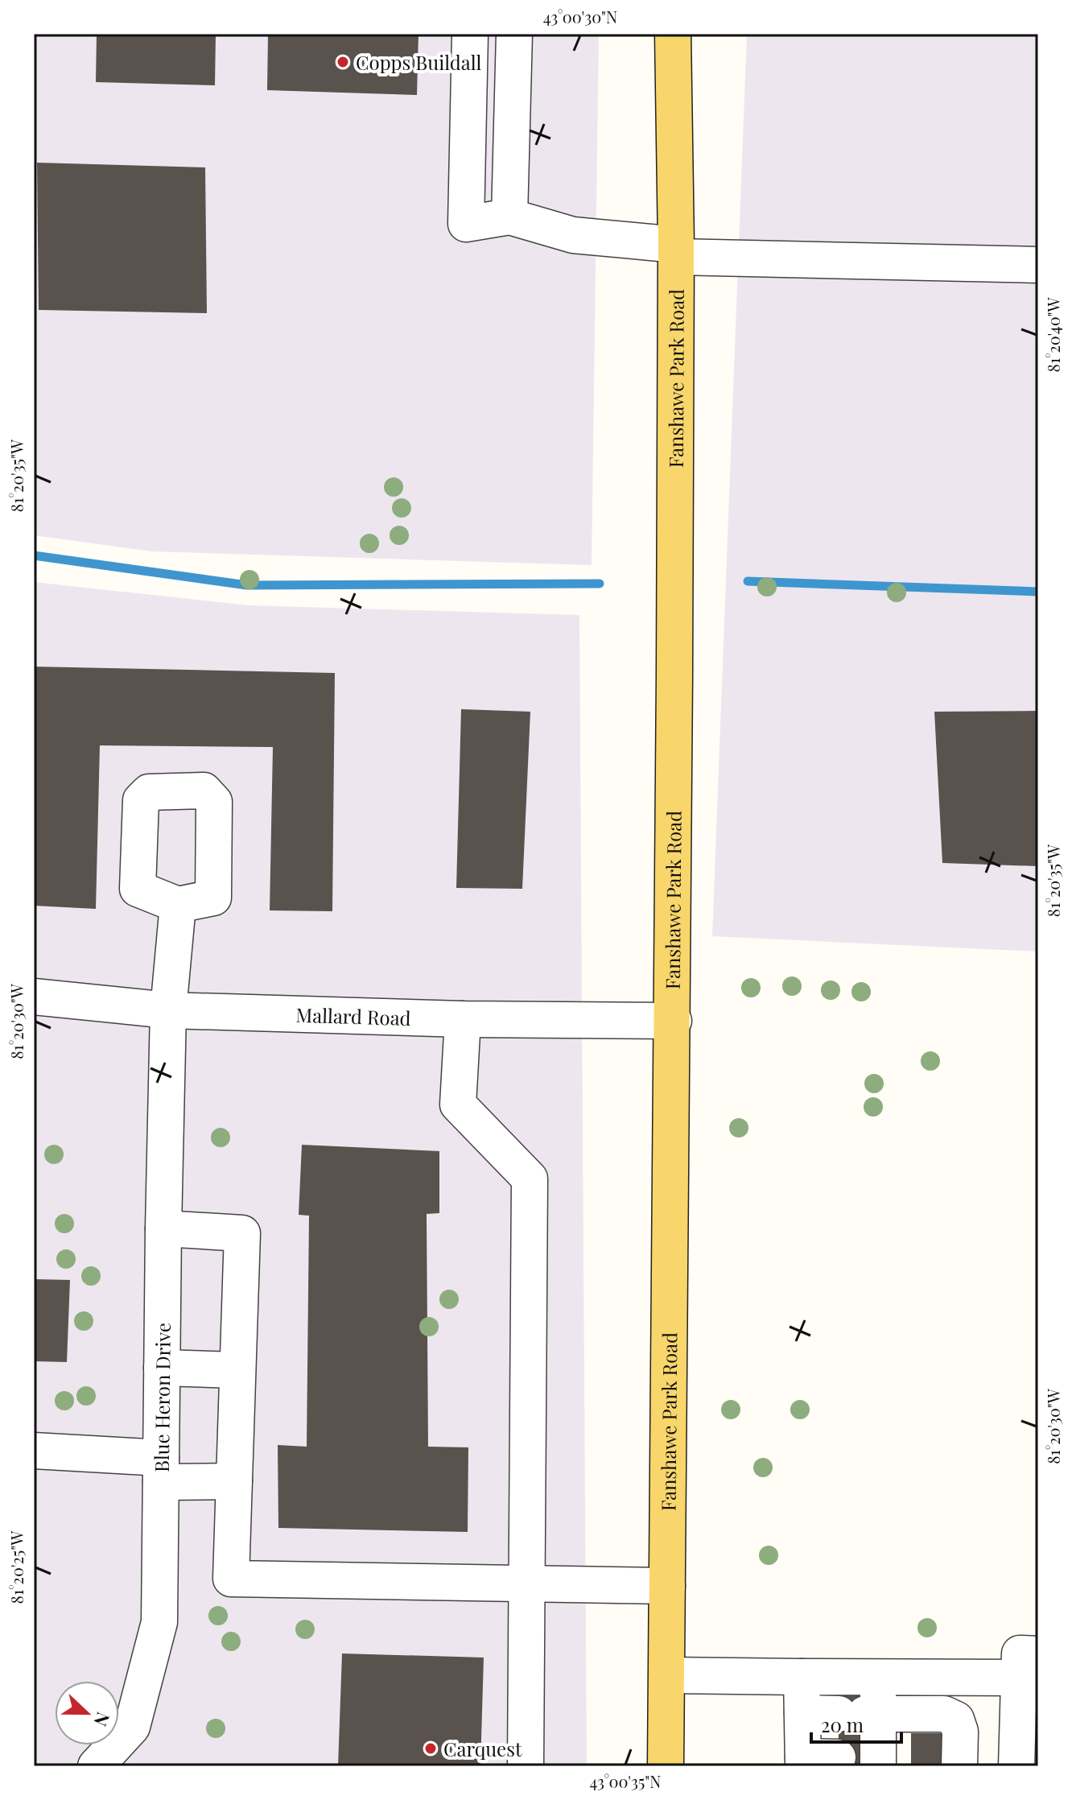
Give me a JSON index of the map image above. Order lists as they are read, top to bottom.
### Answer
{
  "streets": {
    "main road": ["Fanshawe Park Road"],
    "street": ["Mallard Road", "Blue Heron Drive"]
  },
  "crossings": [
    ["Fanshawe Park Road", "Mallard Road"],
    ["Mallard Road", "Blue Heron Drive"]
  ],
  "places": ["Copps Buildall", "Carquest"],
  "scale_bar": "20 m",
  "north": "right",
  "coordinates": [
    "43°00'30\"N",
    "81°20'40\"W",
    "81°20'35\"W",
    "81°20'30\"W",
    "81°20'25\"W",
    "43°00'35\"N"
  ]
}
